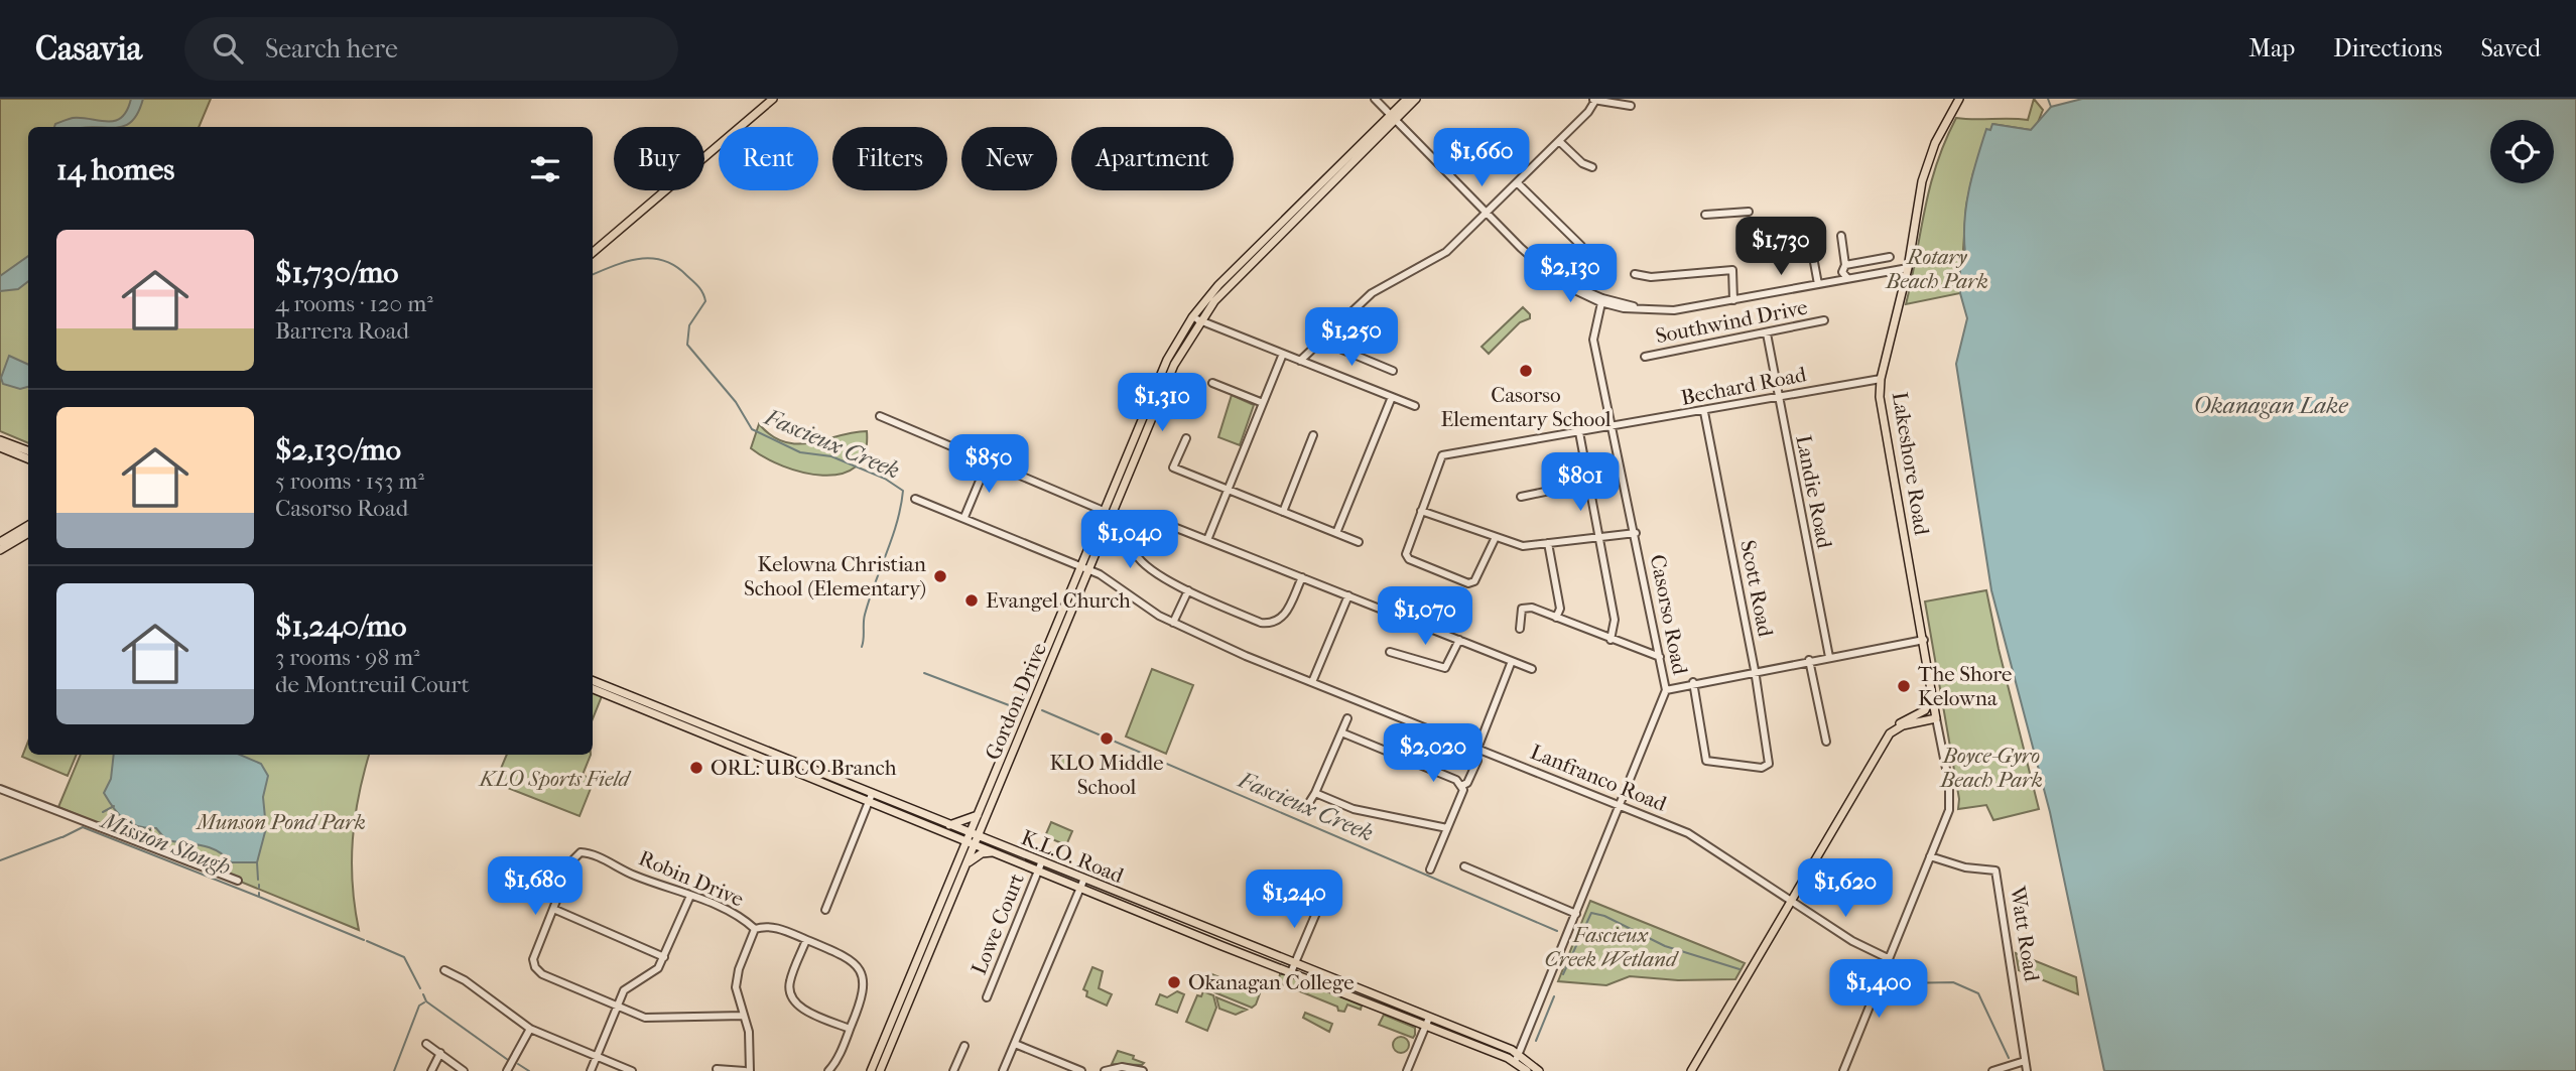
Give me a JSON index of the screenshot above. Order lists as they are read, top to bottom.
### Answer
{
  "streets": {
    "main road": ["Lakeshore Road", "Gordon Drive", "K.L.O. Road"],
    "street": [
      "Southwind Drive",
      "Bechard Road",
      "Landie Road",
      "Scott Road",
      "Casorso Road",
      "Lanfranco Road",
      "Robin Drive",
      "Lowe Court",
      "Watt Road"
    ]
  },
  "crossings": [
    ["Southwind Drive", "Landie Road"],
    ["Bechard Road", "Lakeshore Road"],
    ["Bechard Road", "Landie Road"],
    ["Bechard Road", "Scott Road"],
    ["Bechard Road", "Casorso Road"],
    ["Casorso Road", "Lanfranco Road"],
    ["Casorso Road", "K.L.O. Road"],
    ["Gordon Drive", "Lanfranco Road"],
    ["Gordon Drive", "K.L.O. Road"],
    ["K.L.O. Road", "Lowe Court"]
  ],
  "water": ["Okanagan Lake", "Fascieux Creek", "Mission Slough"],
  "parks": [
    "Rotary Beach Park",
    "Boyce-Gyro Beach Park",
    "KLO Sports Field",
    "Munson Pond Park",
    "Fascieux Creek Wetland"
  ],
  "places": [
    "Casorso Elementary School",
    "Kelowna Christian School (Elementary)",
    "Evangel Church",
    "The Shore Kelowna",
    "KLO Middle School",
    "ORL: UBCO Branch",
    "Okanagan College"
  ],
  "page": {
    "header": "Casavia",
    "search": "Search here",
    "nav": ["Map", "Directions", "Saved"],
    "chip": [
      "Buy",
      "Rent",
      "Filters",
      "New",
      "Apartment"
    ],
    "heading": "14 homes",
    "price": [
      "$1,660",
      "$1,730",
      "$2,130",
      "$1,250",
      "$1,310",
      "$850",
      "$801",
      "$1,040",
      "$1,070",
      "$2,020",
      "$1,680",
      "$1,620",
      "$1,240",
      "$1,400"
    ],
    "list": [
      {
        "name": "$1,730/mo",
        "note": "4 rooms · 120 m² · Barrera Road"
      },
      {
        "name": "$2,130/mo",
        "note": "5 rooms · 153 m² · Casorso Road"
      },
      {
        "name": "$1,240/mo",
        "note": "3 rooms · 98 m² · de Montreuil Court"
      }
    ]
  }
}
